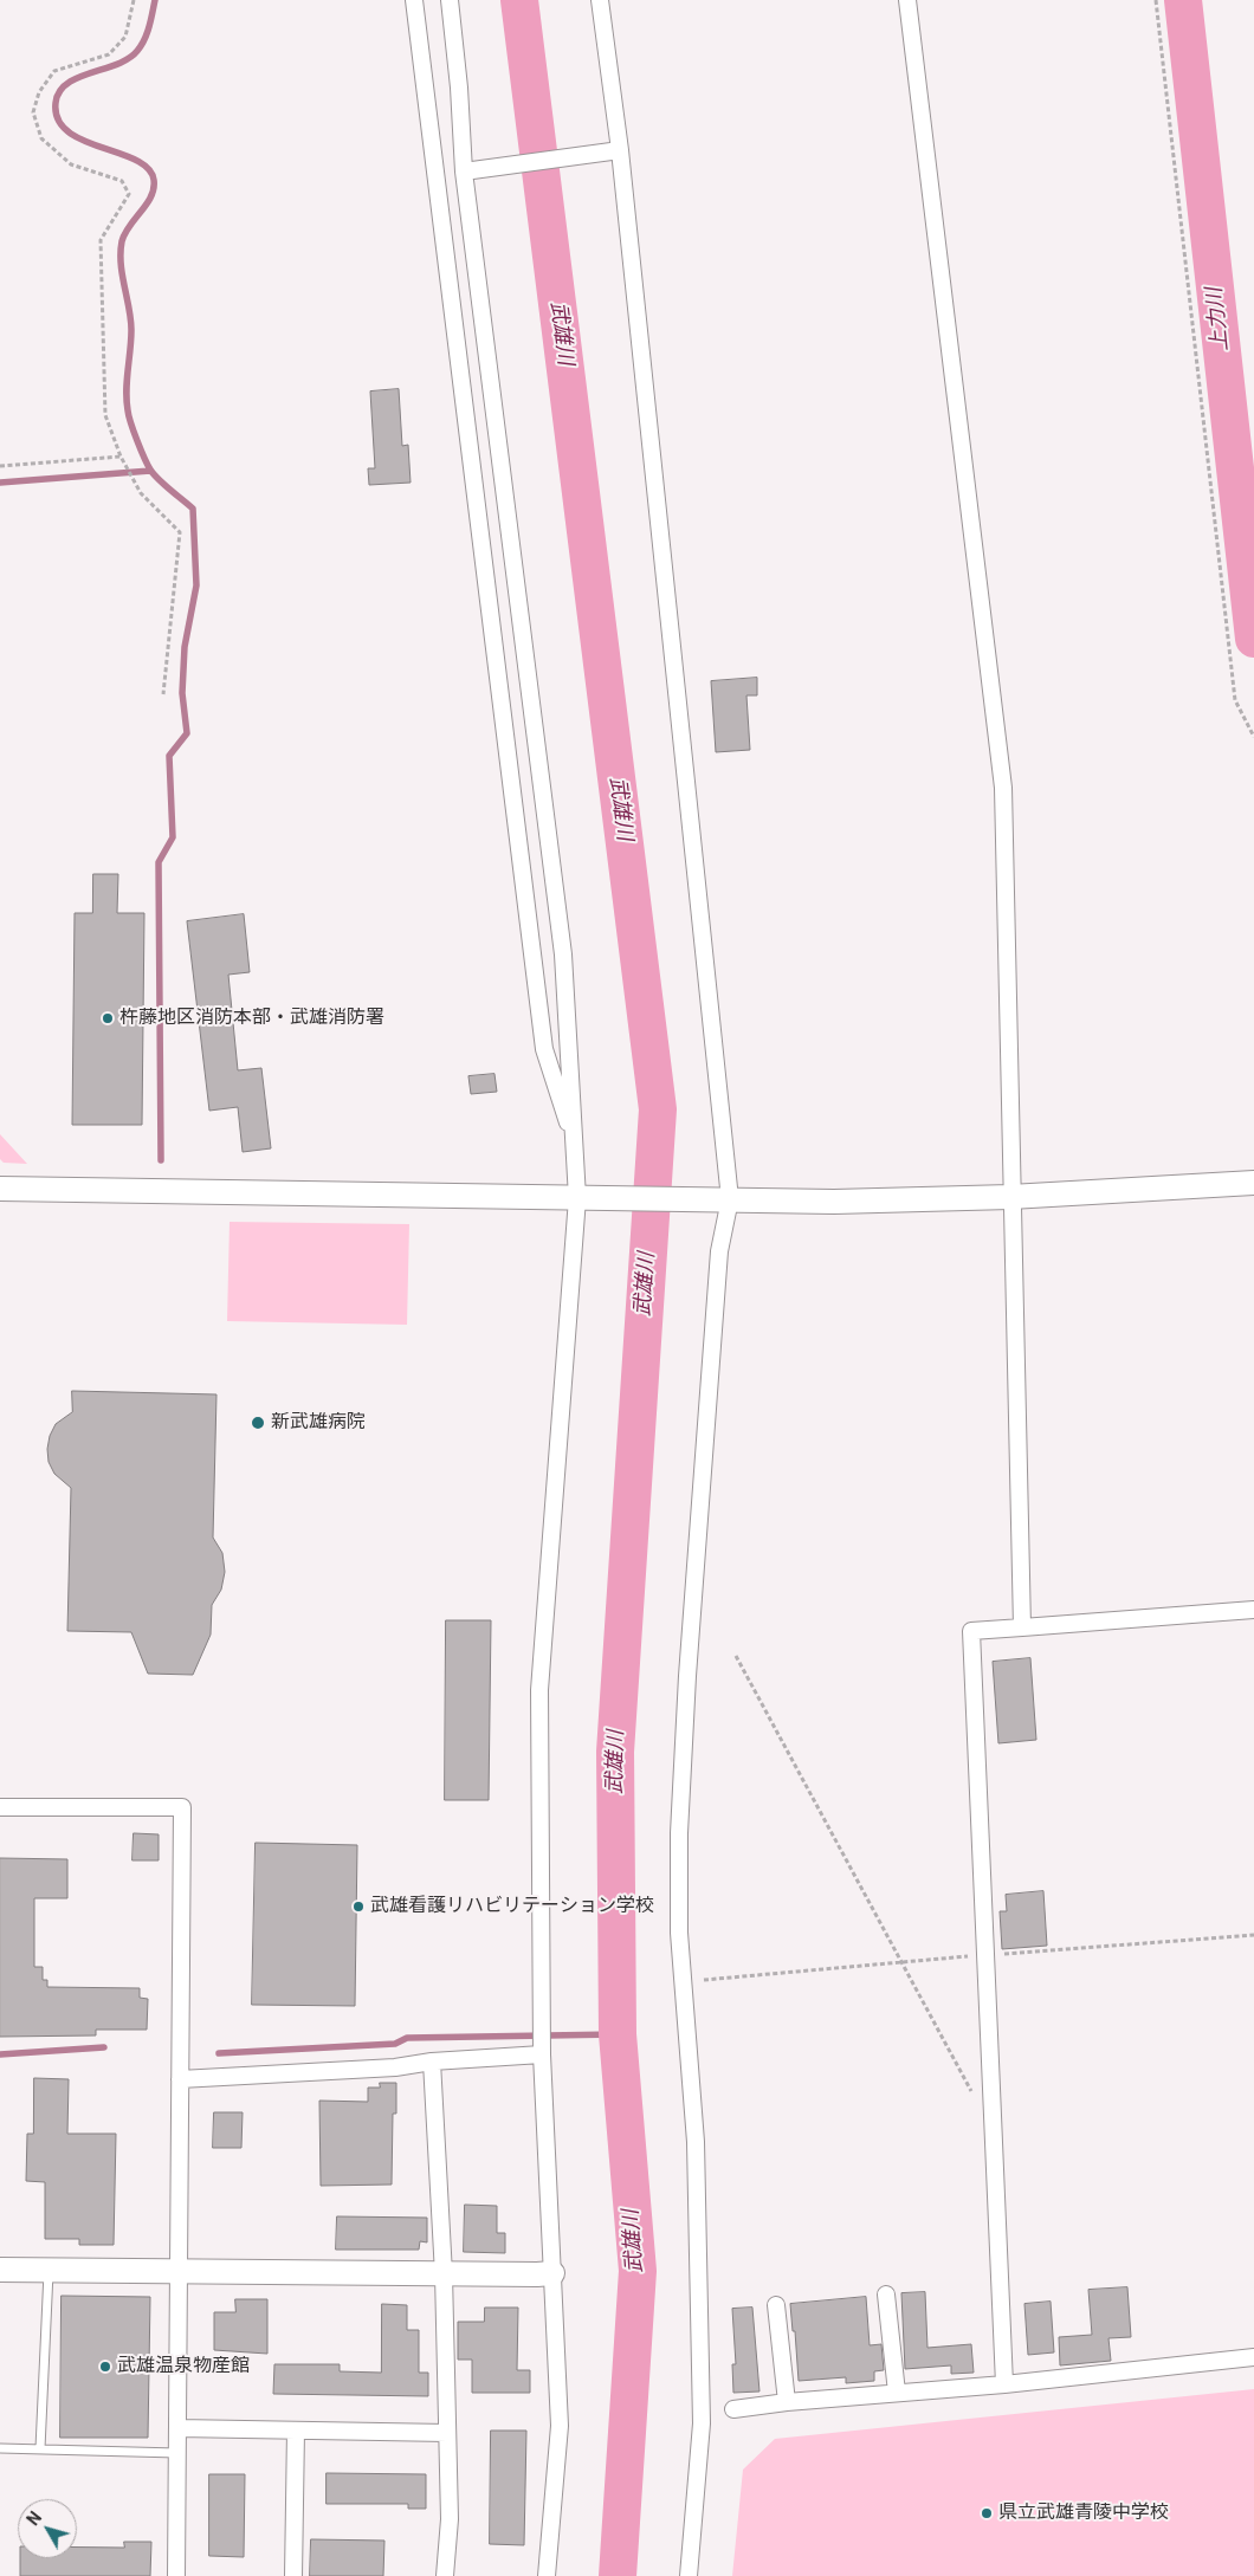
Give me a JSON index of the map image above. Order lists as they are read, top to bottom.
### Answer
{
  "water": ["上力川", "武雄川"],
  "places": [
    "杵藤地区消防本部・武雄消防署",
    "新武雄病院",
    "武雄看護リハビリテーション学校",
    "武雄温泉物産館",
    "県立武雄青陵中学校"
  ],
  "north": "top left"
}
